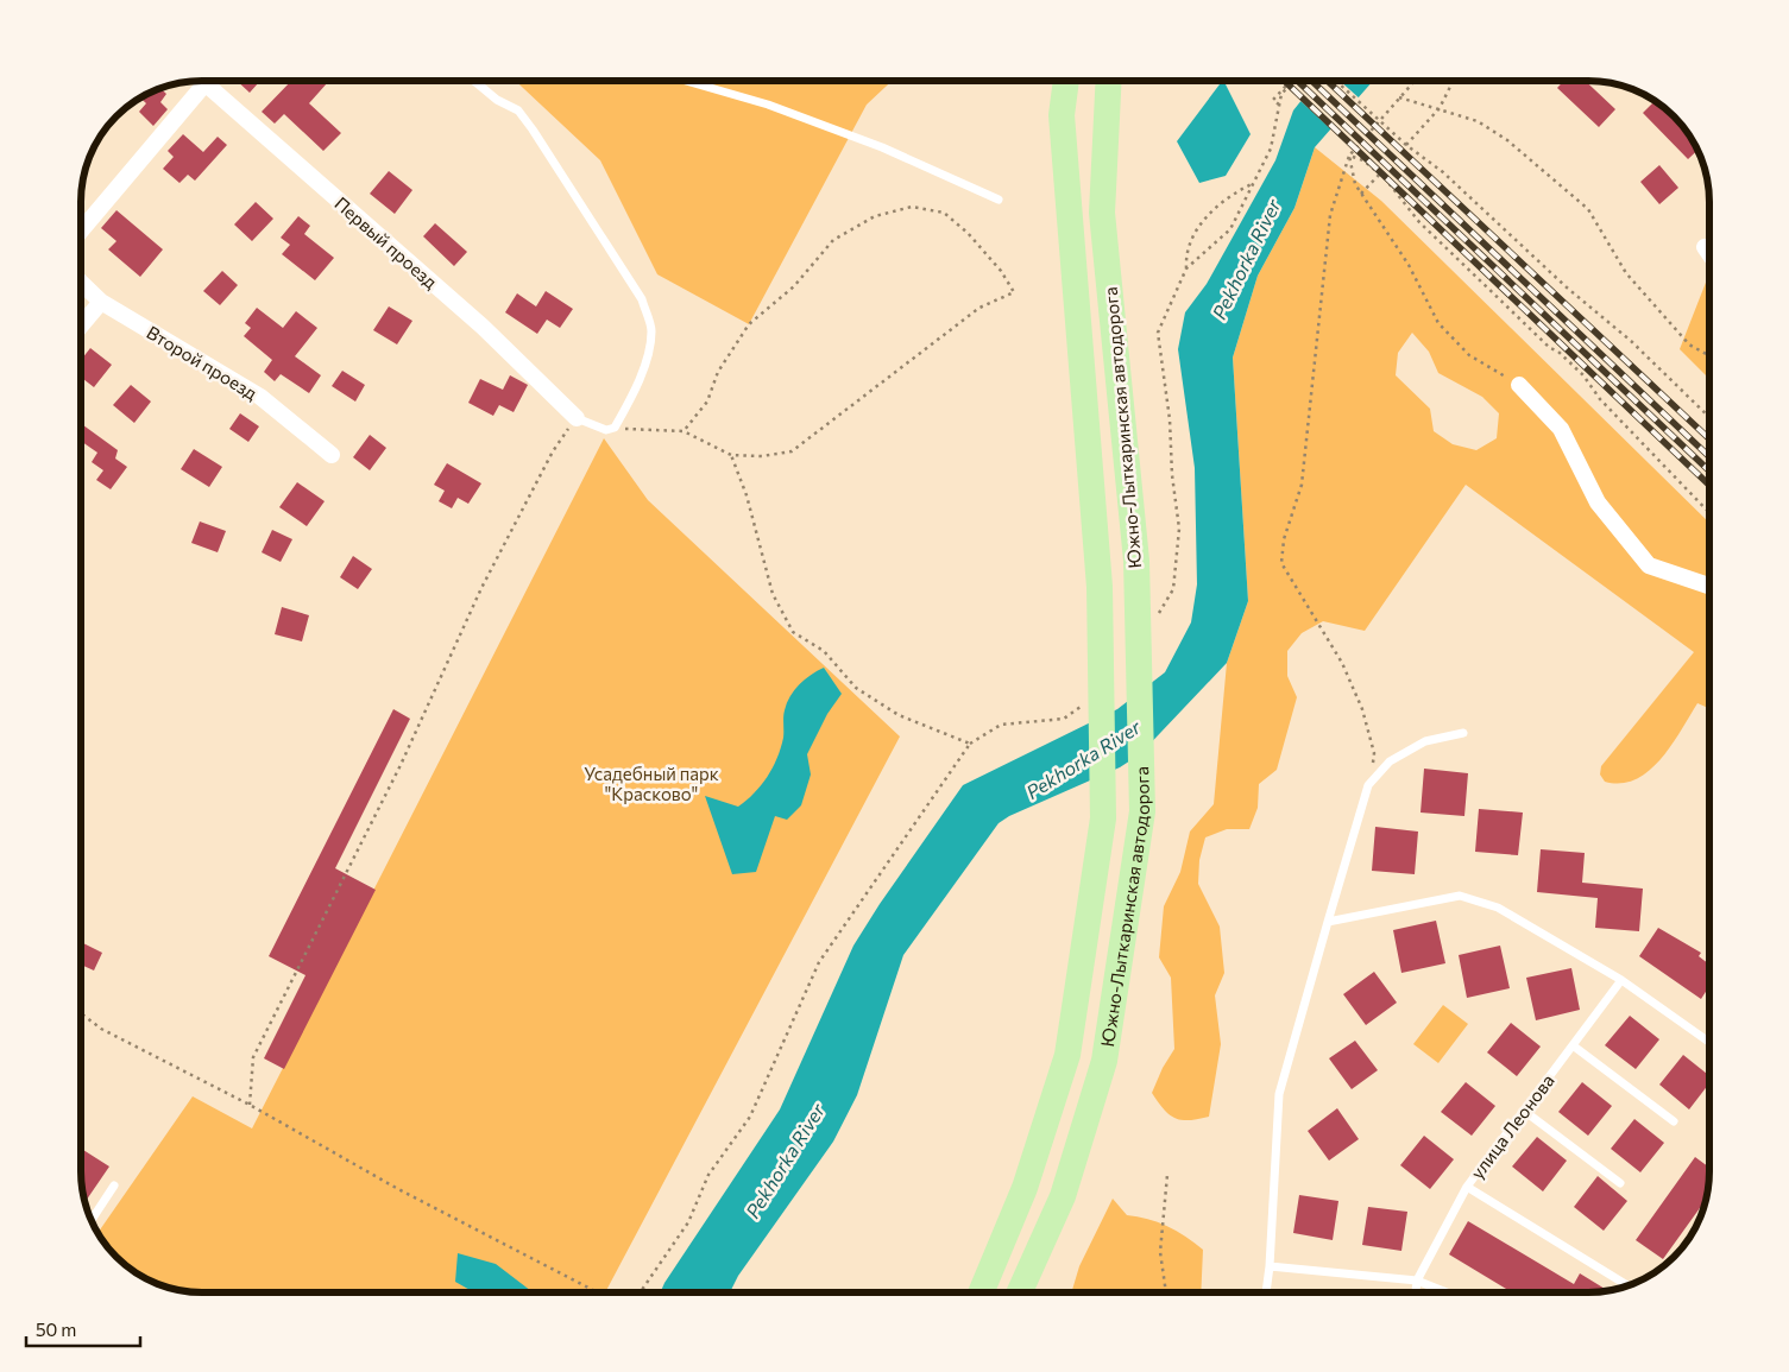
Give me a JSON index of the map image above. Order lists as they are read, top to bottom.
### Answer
{
  "streets": {
    "main road": ["Южно-Лыткаринская автодорога"],
    "street": ["Первый проезд", "Второй проезд"],
    "lane": ["улица Леонова"]
  },
  "water": ["Pekhorka River"],
  "parks": ["Усадебный парк \"Красково\""],
  "scale_bar": "50 m"
}
